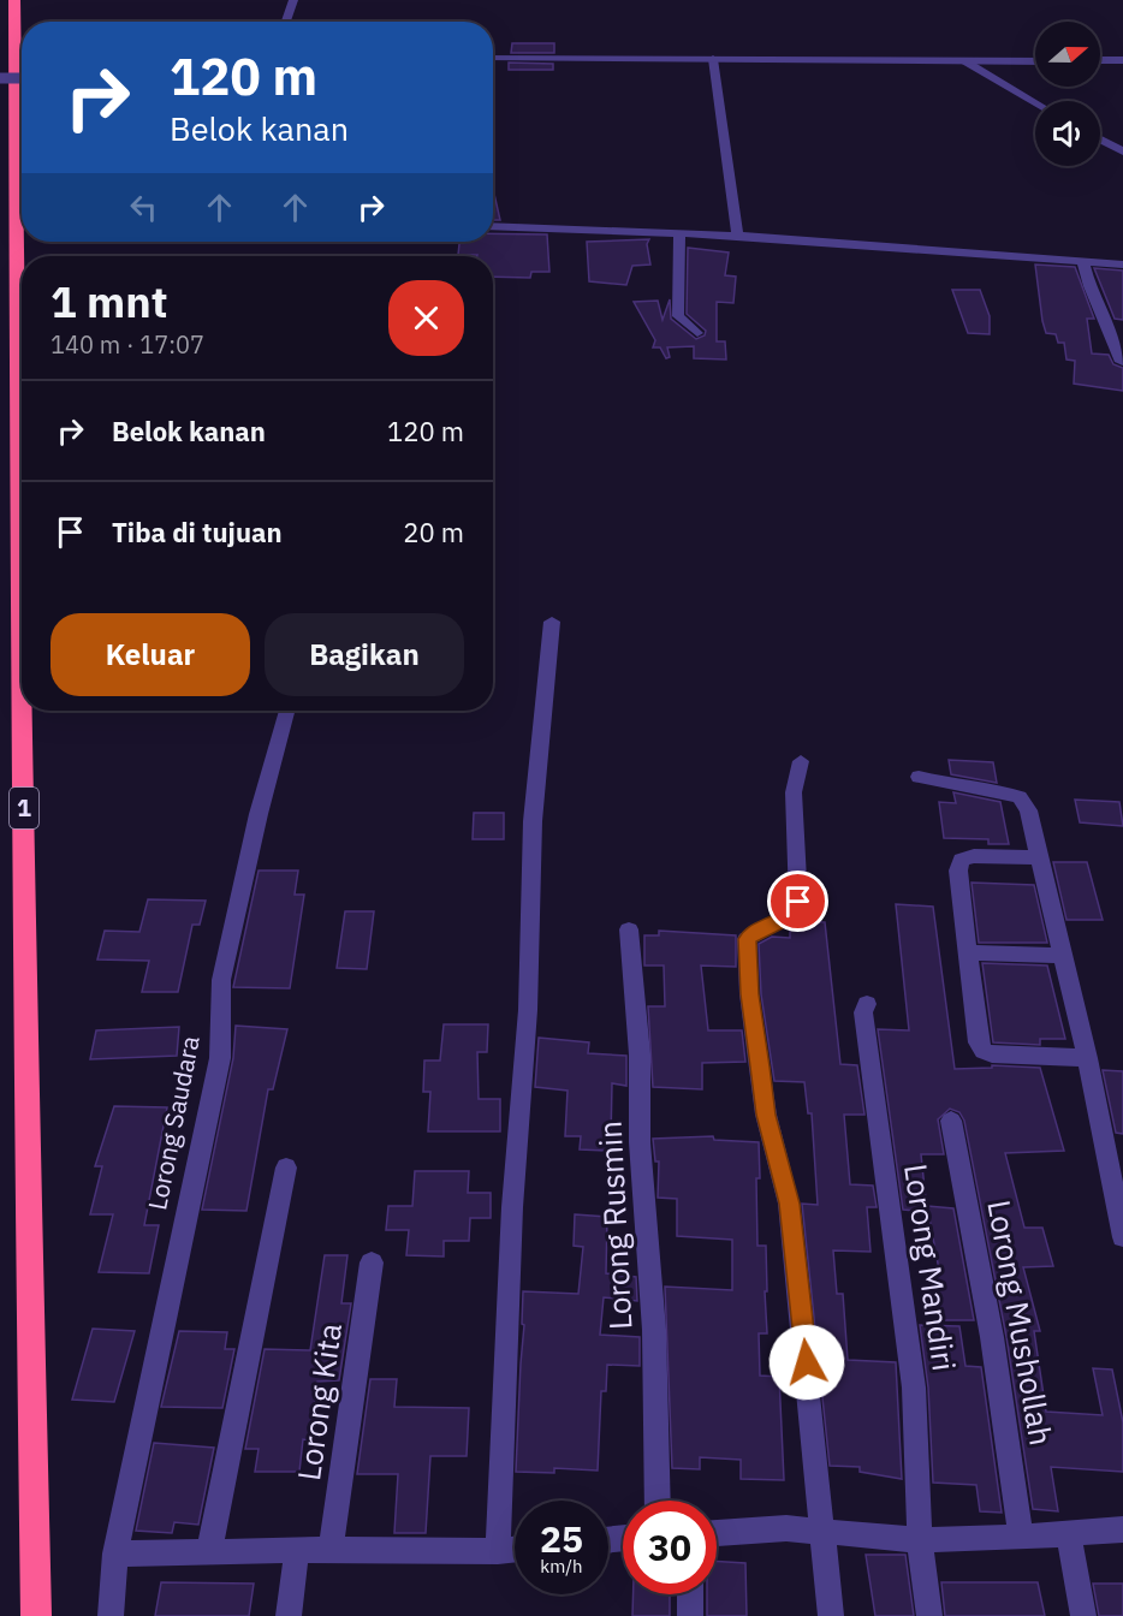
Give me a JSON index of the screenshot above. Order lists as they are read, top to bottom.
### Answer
{
  "streets": {
    "highway": ["1"],
    "street": [
      "Lorong Saudara",
      "Lorong Rusmin",
      "Lorong Mandiri",
      "Lorong Mushollah",
      "Lorong Kita"
    ]
  },
  "north": "right",
  "page": {
    "turn": ["120 m", "Belok kanan"],
    "heading": ["1 mnt", "140 m · 17:07"],
    "list": [
      {
        "name": "Belok kanan",
        "value": "120 m"
      },
      {
        "name": "Tiba di tujuan",
        "value": "20 m"
      }
    ],
    "buttons": ["Keluar", "Bagikan"],
    "speed": "25 km/h",
    "limit": "30"
  }
}
